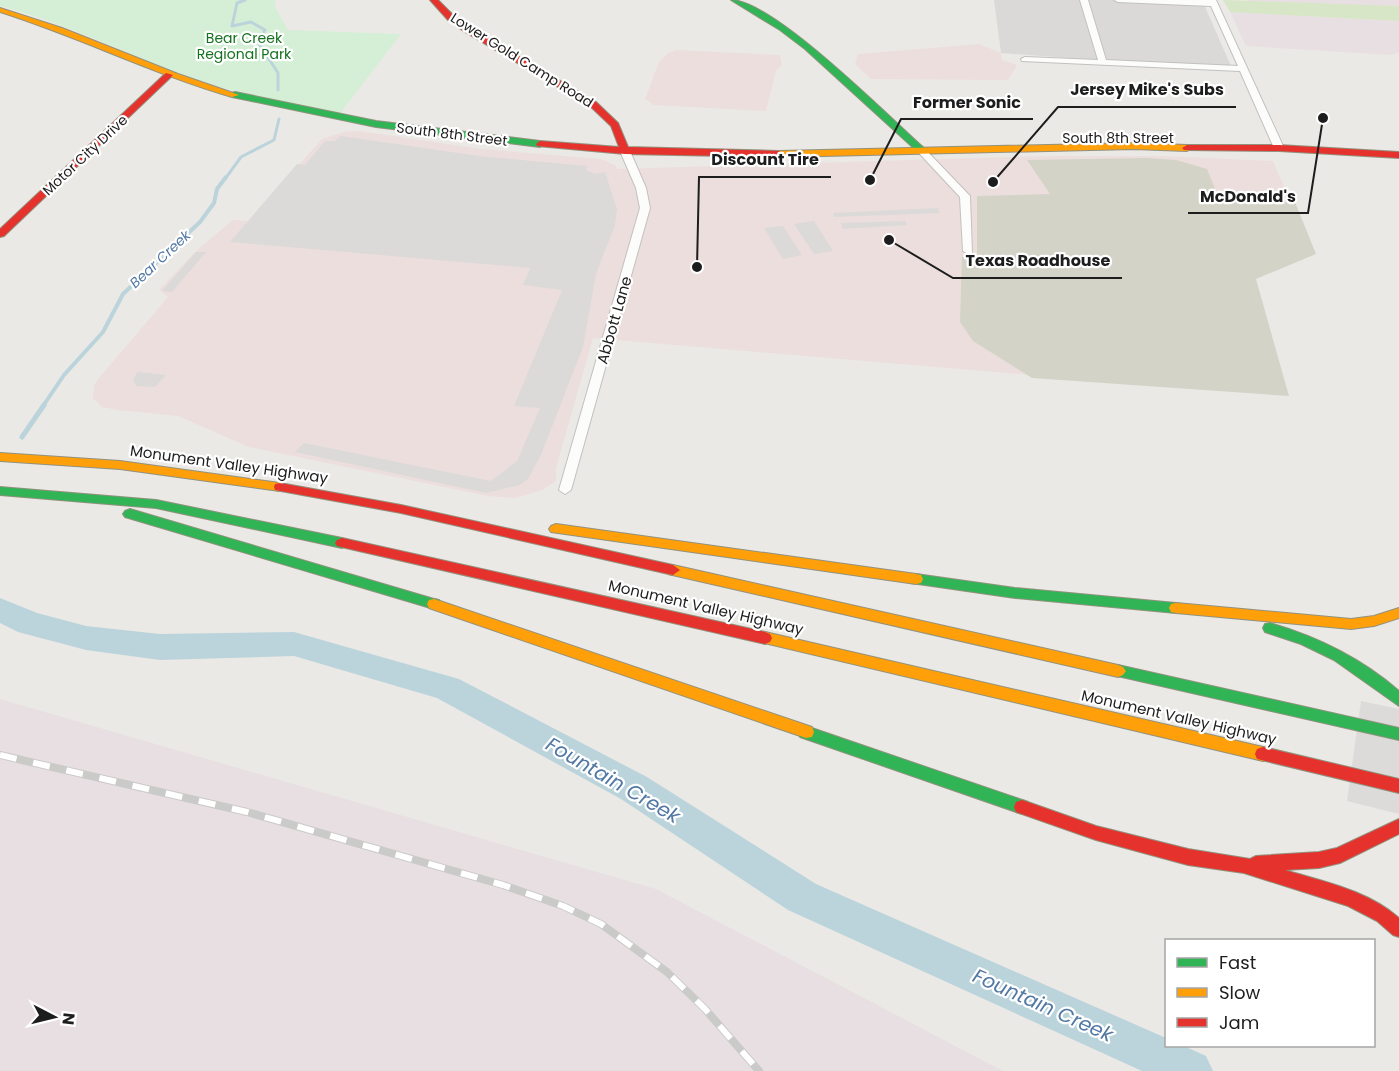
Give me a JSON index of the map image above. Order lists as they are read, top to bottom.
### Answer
{
  "streets": {
    "main road": [
      "Lower Gold Camp Road",
      "South 8th Street",
      "Motor City Drive",
      "Monument Valley Highway"
    ],
    "street": ["Abbott Lane"]
  },
  "crossings": [
    ["Lower Gold Camp Road", "South 8th Street"],
    ["Lower Gold Camp Road", "Abbott Lane"],
    ["South 8th Street", "Motor City Drive"],
    ["South 8th Street", "Abbott Lane"]
  ],
  "water": ["Bear Creek", "Fountain Creek"],
  "parks": ["Bear Creek Regional Park"],
  "places": [
    "McDonald's",
    "Former Sonic",
    "Jersey Mike's Subs",
    "Texas Roadhouse",
    "Discount Tire"
  ],
  "legend": ["Fast", "Slow", "Jam"],
  "north": "right"
}
